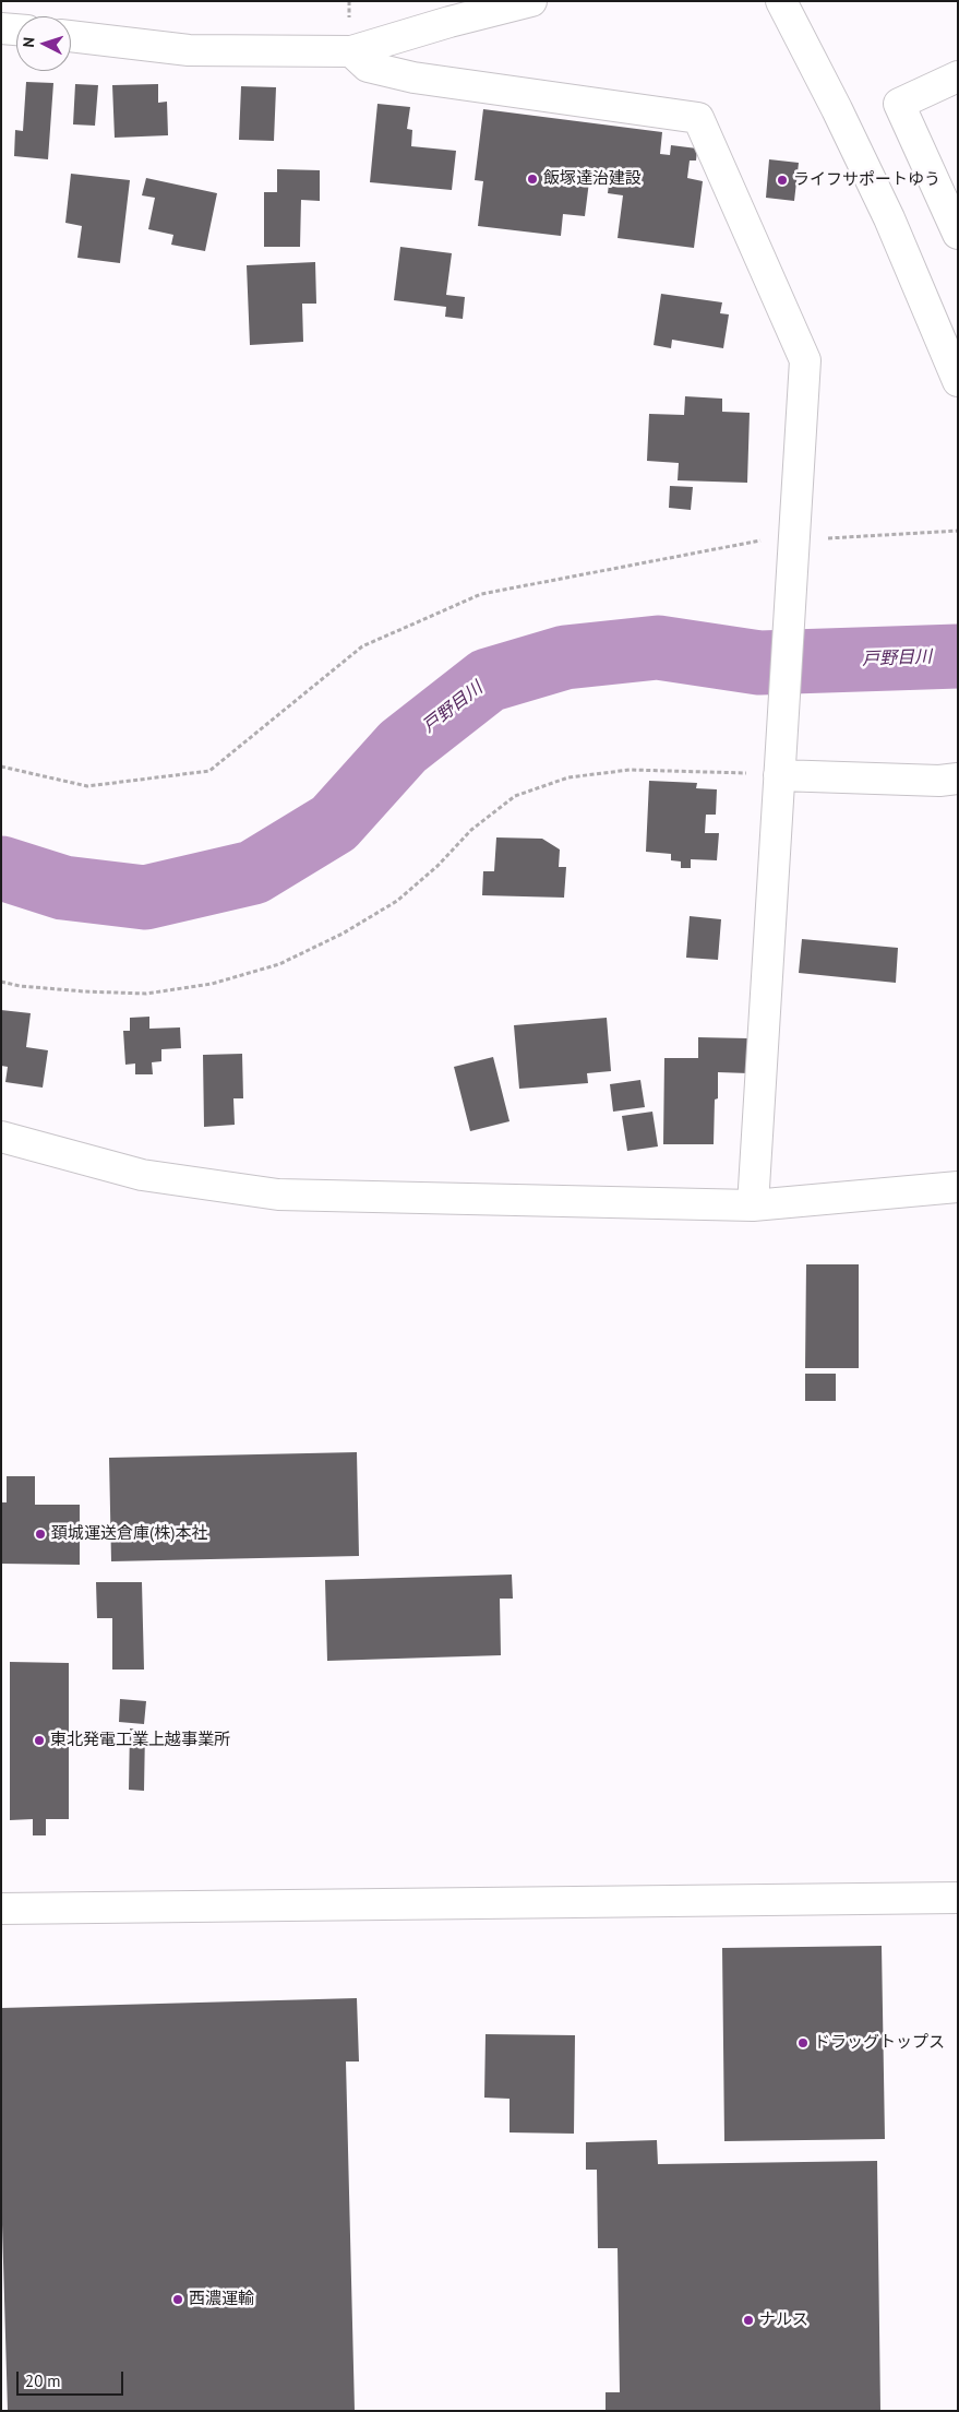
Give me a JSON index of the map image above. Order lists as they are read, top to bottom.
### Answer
{
  "water": ["戸野目川"],
  "places": [
    "飯塚達治建設",
    "ライフサポートゆう",
    "頚城運送倉庫(株)本社",
    "東北発電工業上越事業所",
    "ドラッグトップス",
    "西濃運輸",
    "ナルス"
  ],
  "scale_bar": "20 m",
  "north": "left"
}
